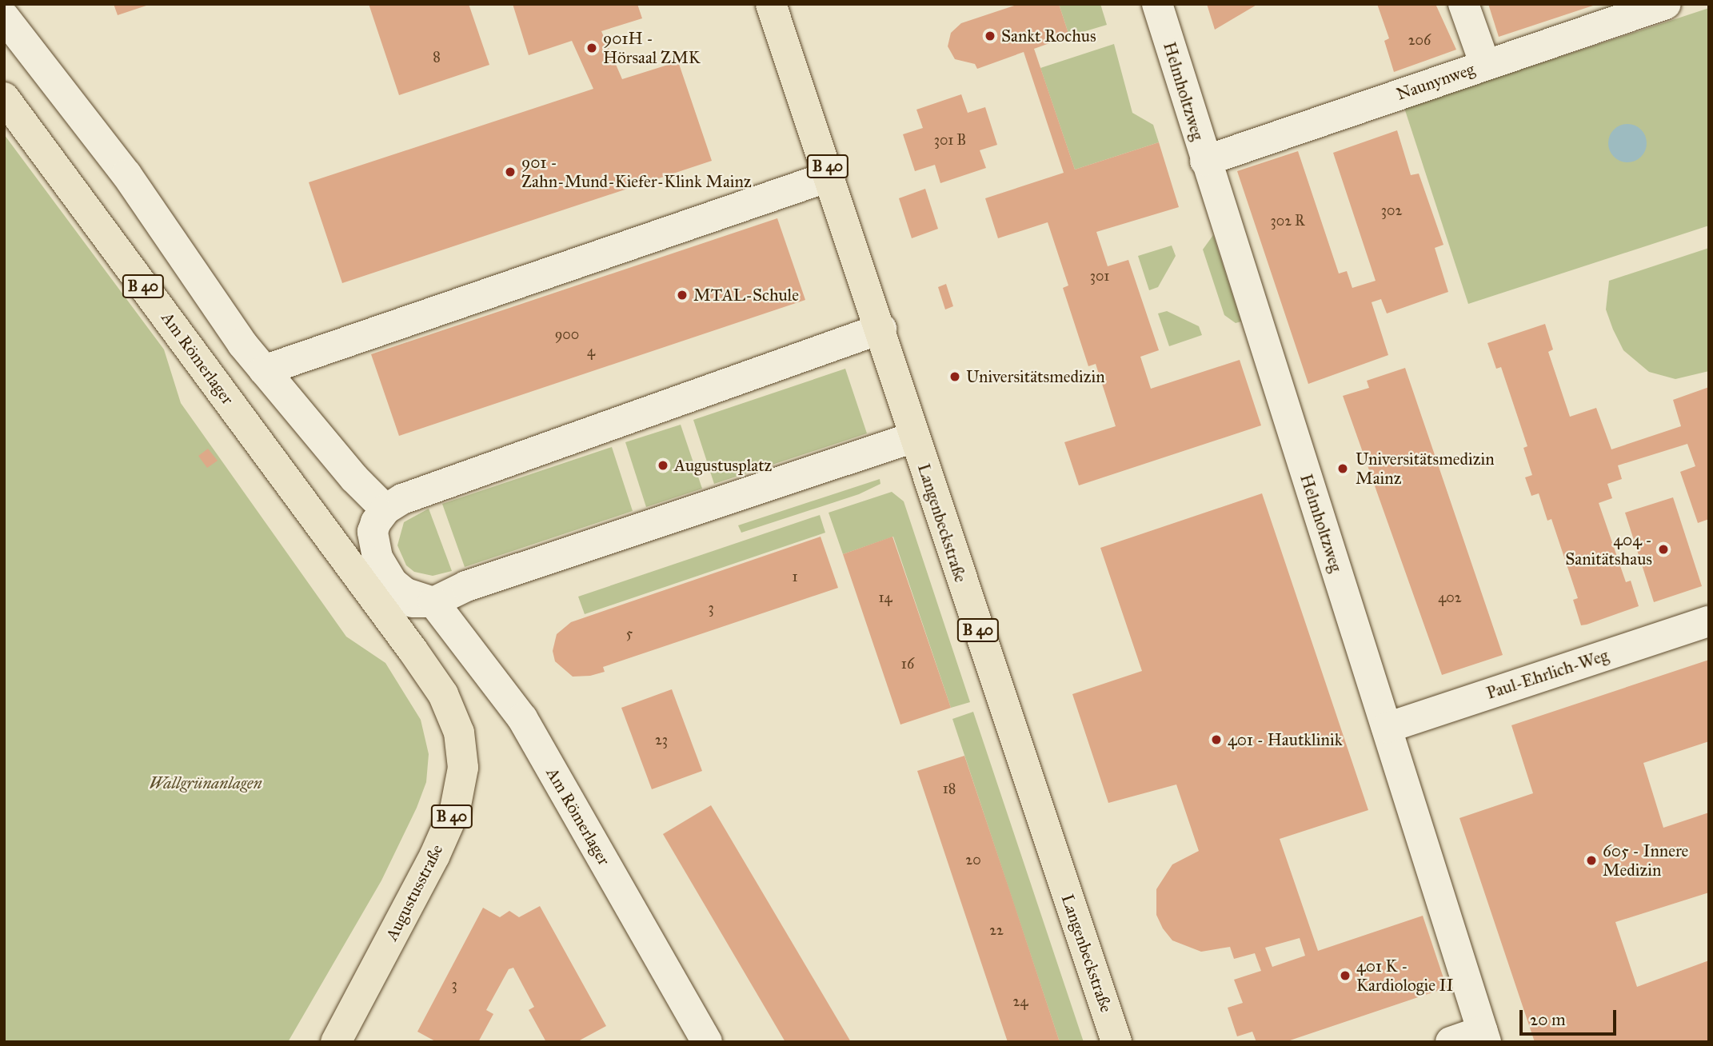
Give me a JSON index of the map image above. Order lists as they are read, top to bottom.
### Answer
{
  "streets": {
    "main road": [
      "B 40",
      "Am Römerlager",
      "Langenbeckstraße",
      "Augustusstraße"
    ],
    "street": ["Naunynweg", "Helmholtzweg", "Paul-Ehrlich-Weg"]
  },
  "crossings": [
    ["Naunynweg", "Helmholtzweg"],
    ["Helmholtzweg", "Paul-Ehrlich-Weg"],
    ["Am Römerlager", "Augustusstraße"]
  ],
  "parks": ["Wallgrünanlagen"],
  "places": [
    "Sankt Rochus",
    "901H - Hörsaal ZMK",
    "901 - Zahn-Mund-Kiefer-Klink Mainz",
    "MTAL-Schule",
    "Universitätsmedizin",
    "Augustusplatz",
    "Universitätsmedizin Mainz",
    "404 - Sanitätshaus",
    "401 - Hautklinik",
    "605 - Innere Medizin",
    "401 K - Kardiologie II"
  ],
  "house_numbers": [
    "206",
    "8",
    "301 B",
    "302",
    "302 R",
    "301",
    "900",
    "4",
    "1",
    "14",
    "402",
    "3",
    "5",
    "16",
    "23",
    "18",
    "20",
    "22",
    "3",
    "24"
  ],
  "scale_bar": "20 m"
}
